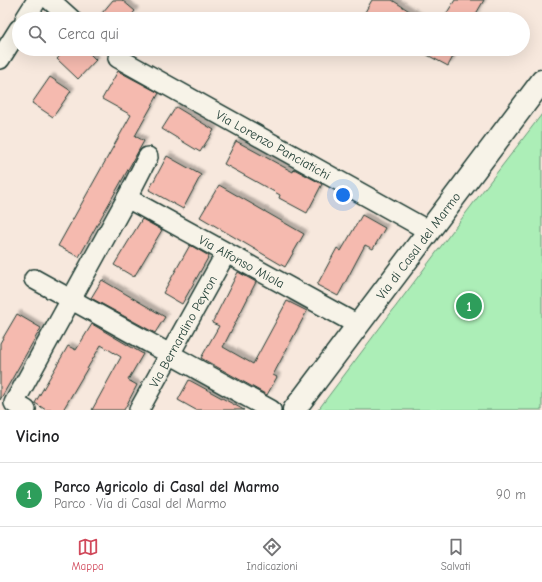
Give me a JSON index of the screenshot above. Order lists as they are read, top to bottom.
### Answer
{
  "streets": {
    "main road": ["Via di Casal del Marmo"],
    "street": ["Via Lorenzo Panciatichi", "Via Alfonso Miola", "Via Bernardino Peyron"]
  },
  "crossings": [
    ["Via Lorenzo Panciatichi", "Via di Casal del Marmo"],
    ["Via di Casal del Marmo", "Via Alfonso Miola"],
    ["Via Alfonso Miola", "Via Bernardino Peyron"]
  ],
  "page": {
    "search": "Cerca qui",
    "pins": "1",
    "heading": "Vicino",
    "list": [
      {
        "mark": "1",
        "name": "Parco Agricolo di Casal del Marmo",
        "note": "Parco · Via di Casal del Marmo",
        "value": "90 m"
      }
    ],
    "nav": ["Mappa", "Indicazioni", "Salvati"]
  }
}
